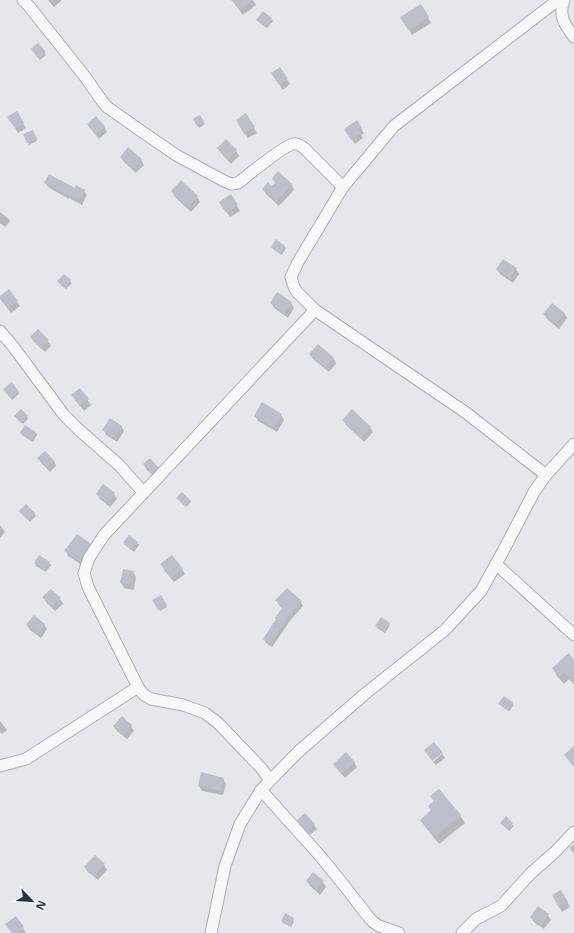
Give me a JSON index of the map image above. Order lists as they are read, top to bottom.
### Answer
{
  "north": "bottom right"
}
